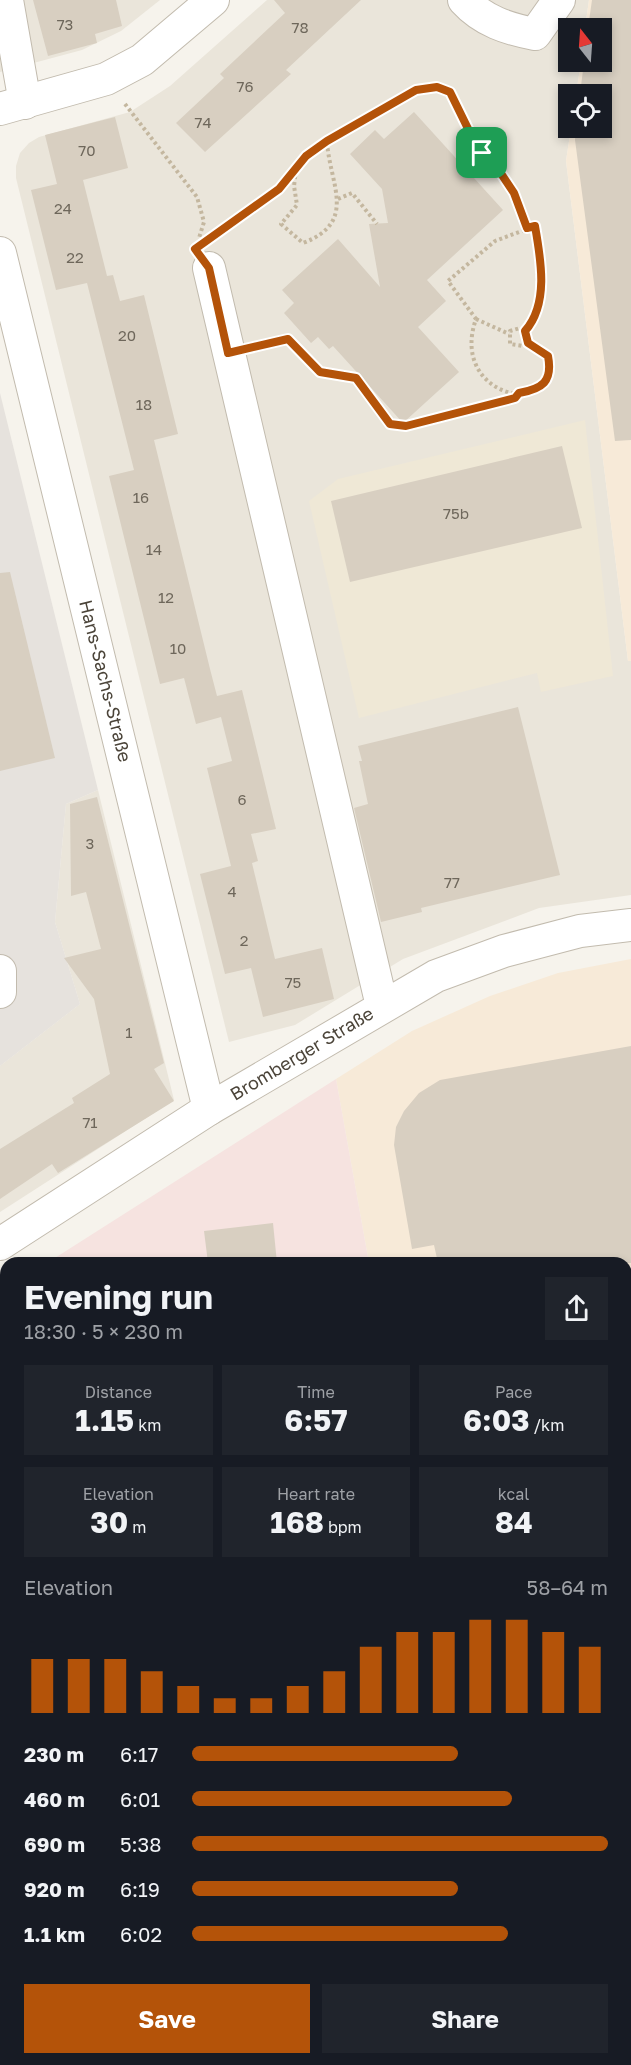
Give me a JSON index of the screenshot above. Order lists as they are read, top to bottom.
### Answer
{
  "streets": {
    "street": ["Hans-Sachs-Straße", "Bromberger Straße"]
  },
  "crossings": [
    ["Hans-Sachs-Straße", "Bromberger Straße"]
  ],
  "house_numbers": [
    "73",
    "78",
    "76",
    "74",
    "70",
    "24",
    "22",
    "20",
    "18",
    "16",
    "75b",
    "14",
    "12",
    "10",
    "6",
    "3",
    "77",
    "4",
    "2",
    "75",
    "1",
    "71"
  ],
  "north": "top",
  "page": {
    "heading": ["Evening run", "18:30 · 5 × 230 m"],
    "stats": [
      ["Distance", "1.15 km"],
      ["Time", "6:57"],
      ["Pace", "6:03 /km"],
      ["Elevation", "30 m"],
      ["Heart rate", "168 bpm"],
      ["kcal", "84"]
    ],
    "chart": ["Elevation", "58–64 m"],
    "list": [
      {
        "name": "230 m",
        "note": "6:17"
      },
      {
        "name": "460 m",
        "note": "6:01"
      },
      {
        "name": "690 m",
        "note": "5:38"
      },
      {
        "name": "920 m",
        "note": "6:19"
      },
      {
        "name": "1.1 km",
        "note": "6:02"
      }
    ],
    "buttons": ["Save", "Share"]
  }
}
